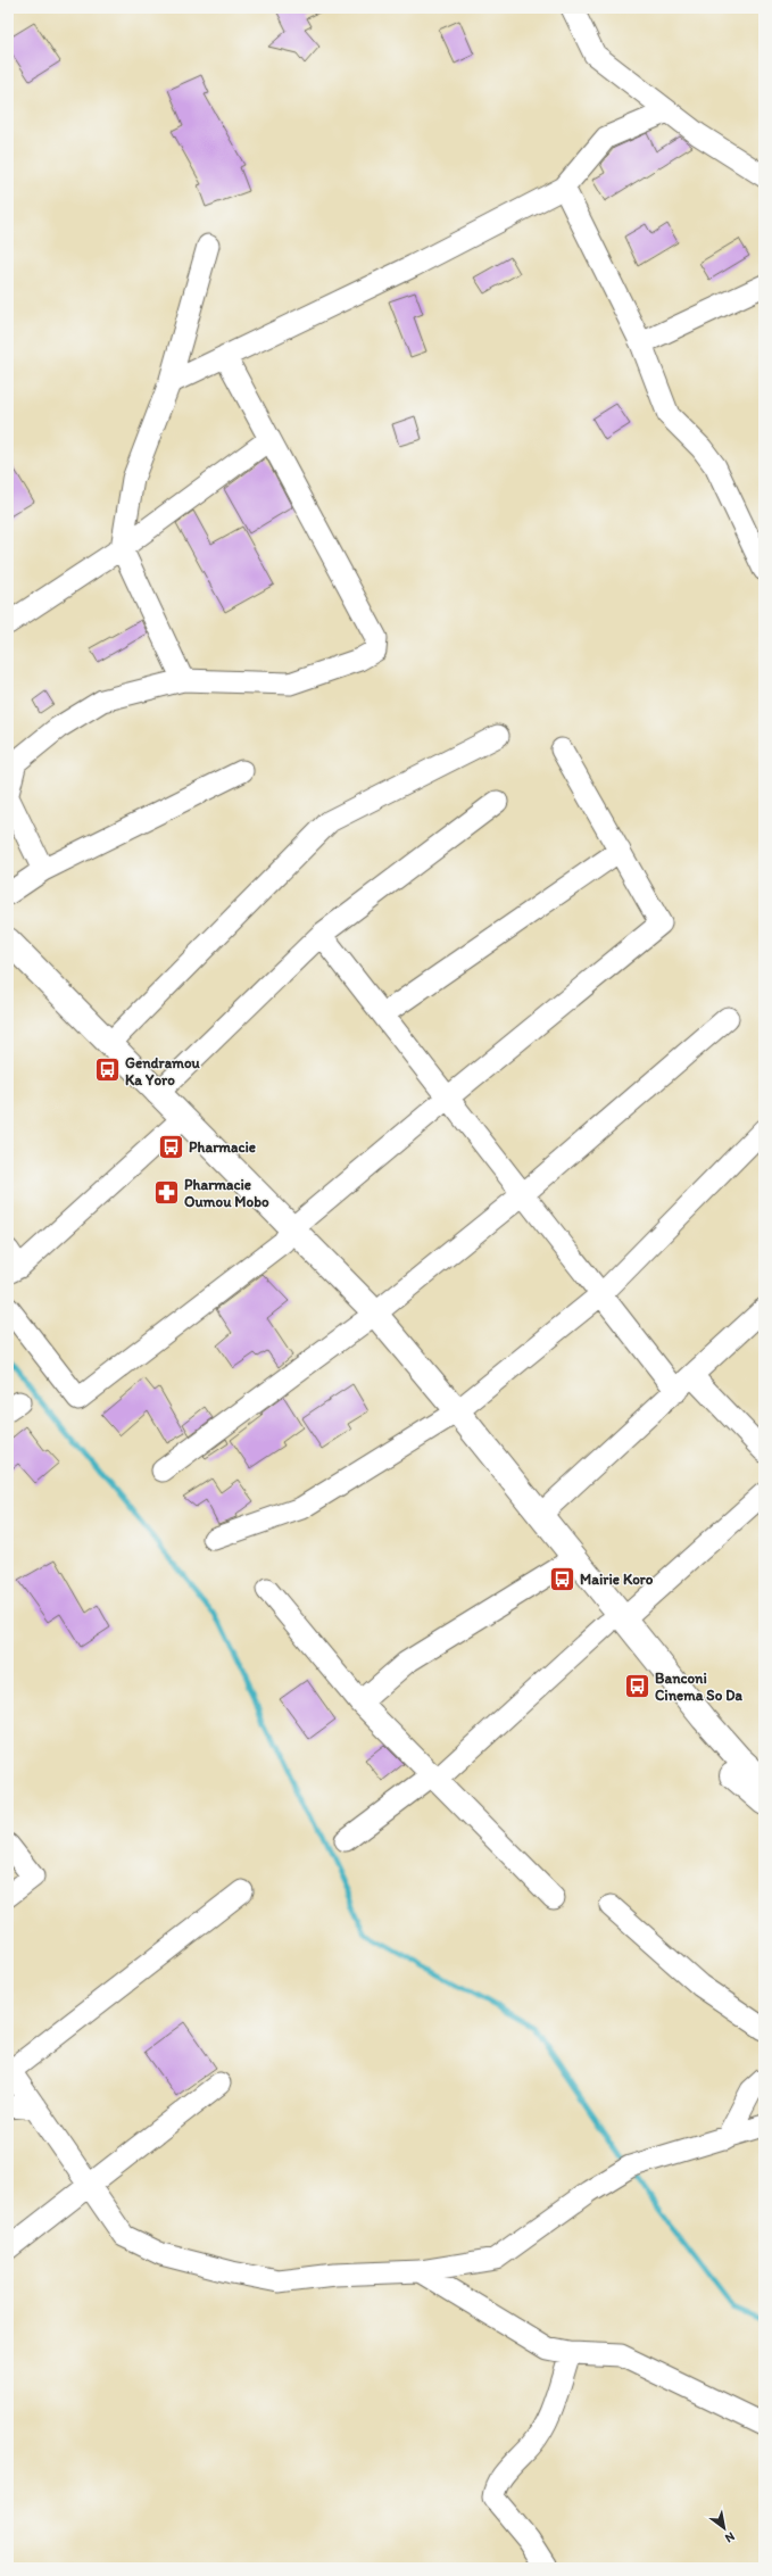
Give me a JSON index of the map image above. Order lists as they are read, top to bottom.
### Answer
{
  "places": {
    "bus stop": [
      "Gendramou Ka Yoro",
      "Pharmacie",
      "Mairie Koro",
      "Banconi Cinema So Da"
    ],
    "pharmacy": ["Pharmacie Oumou Mobo"]
  },
  "north": "bottom right"
}
